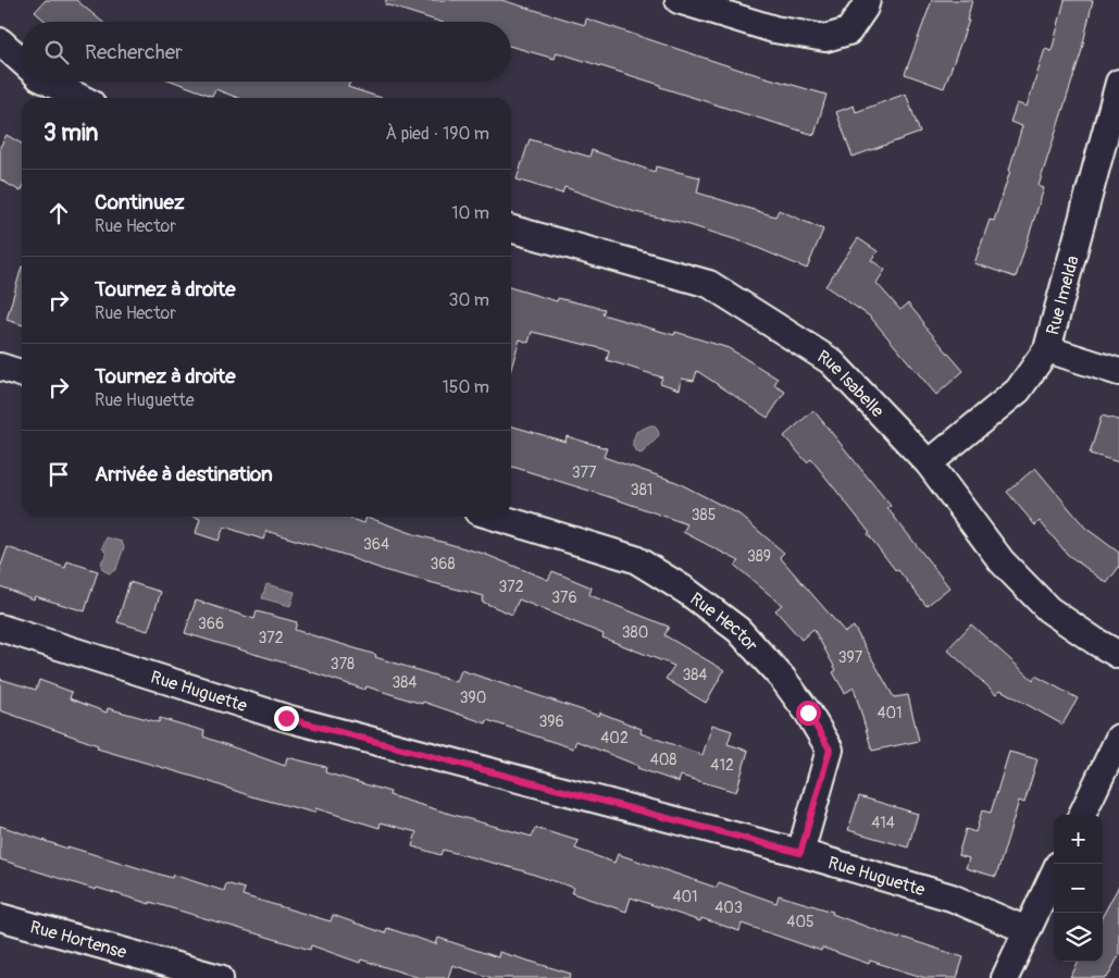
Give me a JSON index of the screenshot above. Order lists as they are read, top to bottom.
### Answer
{
  "streets": {
    "street": [
      "Rue Imelda",
      "Rue Isabelle",
      "Rue Hector",
      "Rue Huguette",
      "Rue Hortense"
    ]
  },
  "crossings": [
    ["Rue Imelda", "Rue Isabelle"],
    ["Rue Hector", "Rue Huguette"]
  ],
  "house_numbers": [
    "377",
    "381",
    "385",
    "364",
    "389",
    "368",
    "372",
    "376",
    "366",
    "380",
    "372",
    "397",
    "378",
    "384",
    "384",
    "390",
    "401",
    "396",
    "402",
    "408",
    "412",
    "414",
    "401",
    "403",
    "405"
  ],
  "page": {
    "search": "Rechercher",
    "heading": ["3 min", "À pied · 190 m"],
    "list": [
      ["Continuez", "Rue Hector", "10 m"],
      ["Tournez à droite", "Rue Hector", "30 m"],
      ["Tournez à droite", "Rue Huguette", "150 m"],
      "Arrivée à destination"
    ],
    "map_buttons": ["+", "−"]
  }
}
